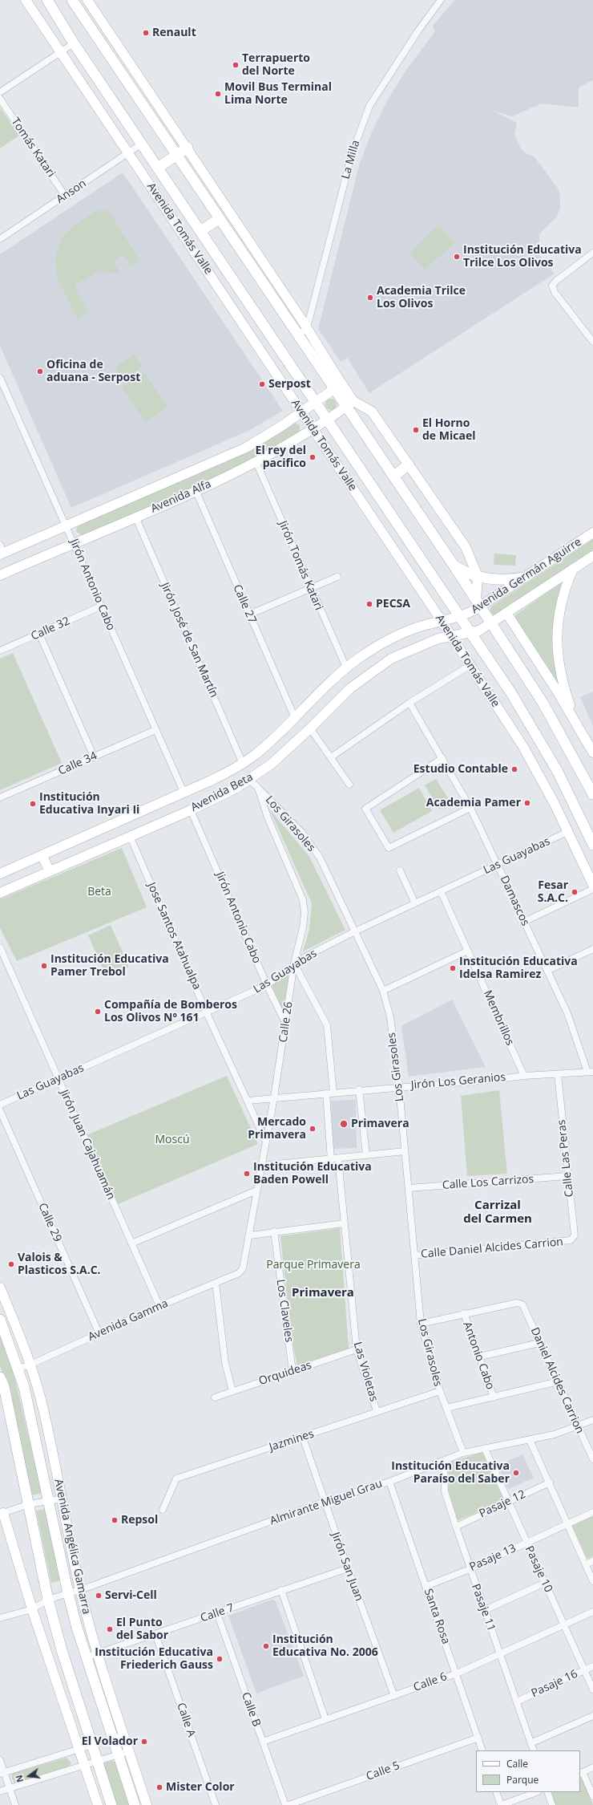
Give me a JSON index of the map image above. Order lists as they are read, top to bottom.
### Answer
{
  "streets": {
    "main road": [
      "Avenida Tomás Valle",
      "Avenida Alfa",
      "Avenida Germán Aguirre",
      "Avenida Beta",
      "Avenida Angélica Gamarra"
    ],
    "street": [
      "Tomás Katari",
      "La Milla",
      "Anson",
      "Jirón Tomás Katari",
      "Jirón Antonio Cabo",
      "Calle 27",
      "Calle 32",
      "Jirón José de San Martín",
      "Calle 34",
      "Los Girasoles",
      "Las Guayabas",
      "Damascos",
      "Jose Santos Atahualpa",
      "Membrillos",
      "Calle 26",
      "Jirón Los Geranios",
      "Jirón Juan Cajahuamán",
      "Calle Las Peras",
      "Calle Los Carrizos",
      "Calle 29",
      "Calle Daniel Alcides Carrion",
      "Los Claveles",
      "Avenida Gamma",
      "Antonio Cabo",
      "Las Violetas",
      "Orquideas",
      "Daniel Alcides Carrion",
      "Jazmines",
      "Almirante Miguel Grau",
      "Pasaje 12",
      "Pasaje 13",
      "Jirón San Juan",
      "Pasaje 10",
      "Pasaje 11",
      "Calle 7",
      "Santa Rosa",
      "Calle 6",
      "Pasaje 16",
      "Calle B",
      "Calle A",
      "Calle 5"
    ]
  },
  "crossings": [
    ["Tomás Katari", "Anson"],
    ["Anson", "Avenida Tomás Valle"],
    ["Avenida Tomás Valle", "Avenida Alfa"],
    ["Avenida Tomás Valle", "Avenida Germán Aguirre"],
    ["Avenida Tomás Valle", "Avenida Beta"],
    ["Avenida Tomás Valle", "Las Guayabas"],
    ["Avenida Alfa", "Jirón Tomás Katari"],
    ["Avenida Alfa", "Jirón Antonio Cabo"],
    ["Avenida Alfa", "Calle 27"],
    ["Avenida Alfa", "Jirón José de San Martín"],
    ["Jirón Tomás Katari", "Avenida Beta"],
    ["Avenida Germán Aguirre", "Avenida Beta"],
    ["Jirón Antonio Cabo", "Calle 32"],
    ["Jirón Antonio Cabo", "Calle 34"],
    ["Jirón Antonio Cabo", "Avenida Beta"],
    ["Jirón Antonio Cabo", "Las Guayabas"],
    ["Jirón Antonio Cabo", "Calle 26"],
    ["Calle 27", "Avenida Beta"],
    ["Jirón José de San Martín", "Avenida Beta"],
    ["Avenida Beta", "Jose Santos Atahualpa"],
    ["Avenida Beta", "Calle 26"],
    ["Los Girasoles", "Las Guayabas"],
    ["Los Girasoles", "Calle 26"],
    ["Los Girasoles", "Jirón Los Geranios"],
    ["Los Girasoles", "Calle Los Carrizos"],
    ["Los Girasoles", "Calle Daniel Alcides Carrion"],
    ["Los Girasoles", "Jazmines"],
    ["Los Girasoles", "Almirante Miguel Grau"],
    ["Las Guayabas", "Damascos"],
    ["Las Guayabas", "Jose Santos Atahualpa"],
    ["Las Guayabas", "Membrillos"],
    ["Las Guayabas", "Calle 26"],
    ["Las Guayabas", "Jirón Juan Cajahuamán"],
    ["Damascos", "Jirón Los Geranios"],
    ["Jose Santos Atahualpa", "Calle 26"],
    ["Jose Santos Atahualpa", "Jirón Los Geranios"],
    ["Membrillos", "Jirón Los Geranios"],
    ["Calle 26", "Jirón Los Geranios"],
    ["Calle 26", "Avenida Gamma"],
    ["Jirón Los Geranios", "Calle Las Peras"],
    ["Jirón Juan Cajahuamán", "Avenida Gamma"],
    ["Calle Las Peras", "Calle Los Carrizos"],
    ["Calle Las Peras", "Calle Daniel Alcides Carrion"],
    ["Calle 29", "Avenida Gamma"],
    ["Los Claveles", "Orquideas"],
    ["Avenida Gamma", "Avenida Angélica Gamarra"],
    ["Antonio Cabo", "Daniel Alcides Carrion"],
    ["Las Violetas", "Orquideas"],
    ["Las Violetas", "Jazmines"],
    ["Daniel Alcides Carrion", "Almirante Miguel Grau"],
    ["Jazmines", "Jirón San Juan"],
    ["Almirante Miguel Grau", "Avenida Angélica Gamarra"],
    ["Almirante Miguel Grau", "Jirón San Juan"],
    ["Almirante Miguel Grau", "Pasaje 10"],
    ["Almirante Miguel Grau", "Pasaje 11"],
    ["Almirante Miguel Grau", "Santa Rosa"],
    ["Pasaje 12", "Pasaje 10"],
    ["Pasaje 12", "Pasaje 11"],
    ["Avenida Angélica Gamarra", "Calle 7"],
    ["Pasaje 13", "Pasaje 10"],
    ["Pasaje 13", "Pasaje 11"],
    ["Pasaje 13", "Santa Rosa"],
    ["Jirón San Juan", "Calle 7"],
    ["Jirón San Juan", "Calle 6"],
    ["Pasaje 10", "Calle 6"],
    ["Pasaje 10", "Pasaje 16"],
    ["Pasaje 11", "Calle 6"],
    ["Pasaje 11", "Pasaje 16"],
    ["Calle 7", "Calle B"],
    ["Calle 7", "Calle A"],
    ["Santa Rosa", "Calle 6"],
    ["Santa Rosa", "Calle 5"],
    ["Calle 6", "Calle B"]
  ],
  "districts": ["Carrizal del Carmen", "Primavera"],
  "parks": ["Beta", "Moscú", "Parque Primavera"],
  "places": [
    "Renault",
    "Terrapuerto del Norte",
    "Movil Bus Terminal Lima Norte",
    "Institución Educativa Trilce Los Olivos",
    "Academia Trilce Los Olivos",
    "Oficina de aduana - Serpost",
    "Serpost",
    "El Horno de Micael",
    "El rey del pacifico",
    "PECSA",
    "Estudio Contable",
    "Academia Pamer",
    "Institución Educativa Inyari Ii",
    "Fesar S.A.C.",
    "Institución Educativa Pamer Trebol",
    "Institución Educativa Idelsa Ramirez",
    "Compañía de Bomberos Los Olivos Nº 161",
    "Primavera",
    "Mercado Primavera",
    "Institución Educativa Baden Powell",
    "Valois & Plasticos S.A.C.",
    "Institución Educativa Paraíso del Saber",
    "Repsol",
    "Servi-Cell",
    "El Punto del Sabor",
    "Institución Educativa No. 2006",
    "Institución Educativa Friederich Gauss",
    "El Volador",
    "Mister Color"
  ],
  "legend": ["Calle", "Parque"],
  "north": "left"
}
